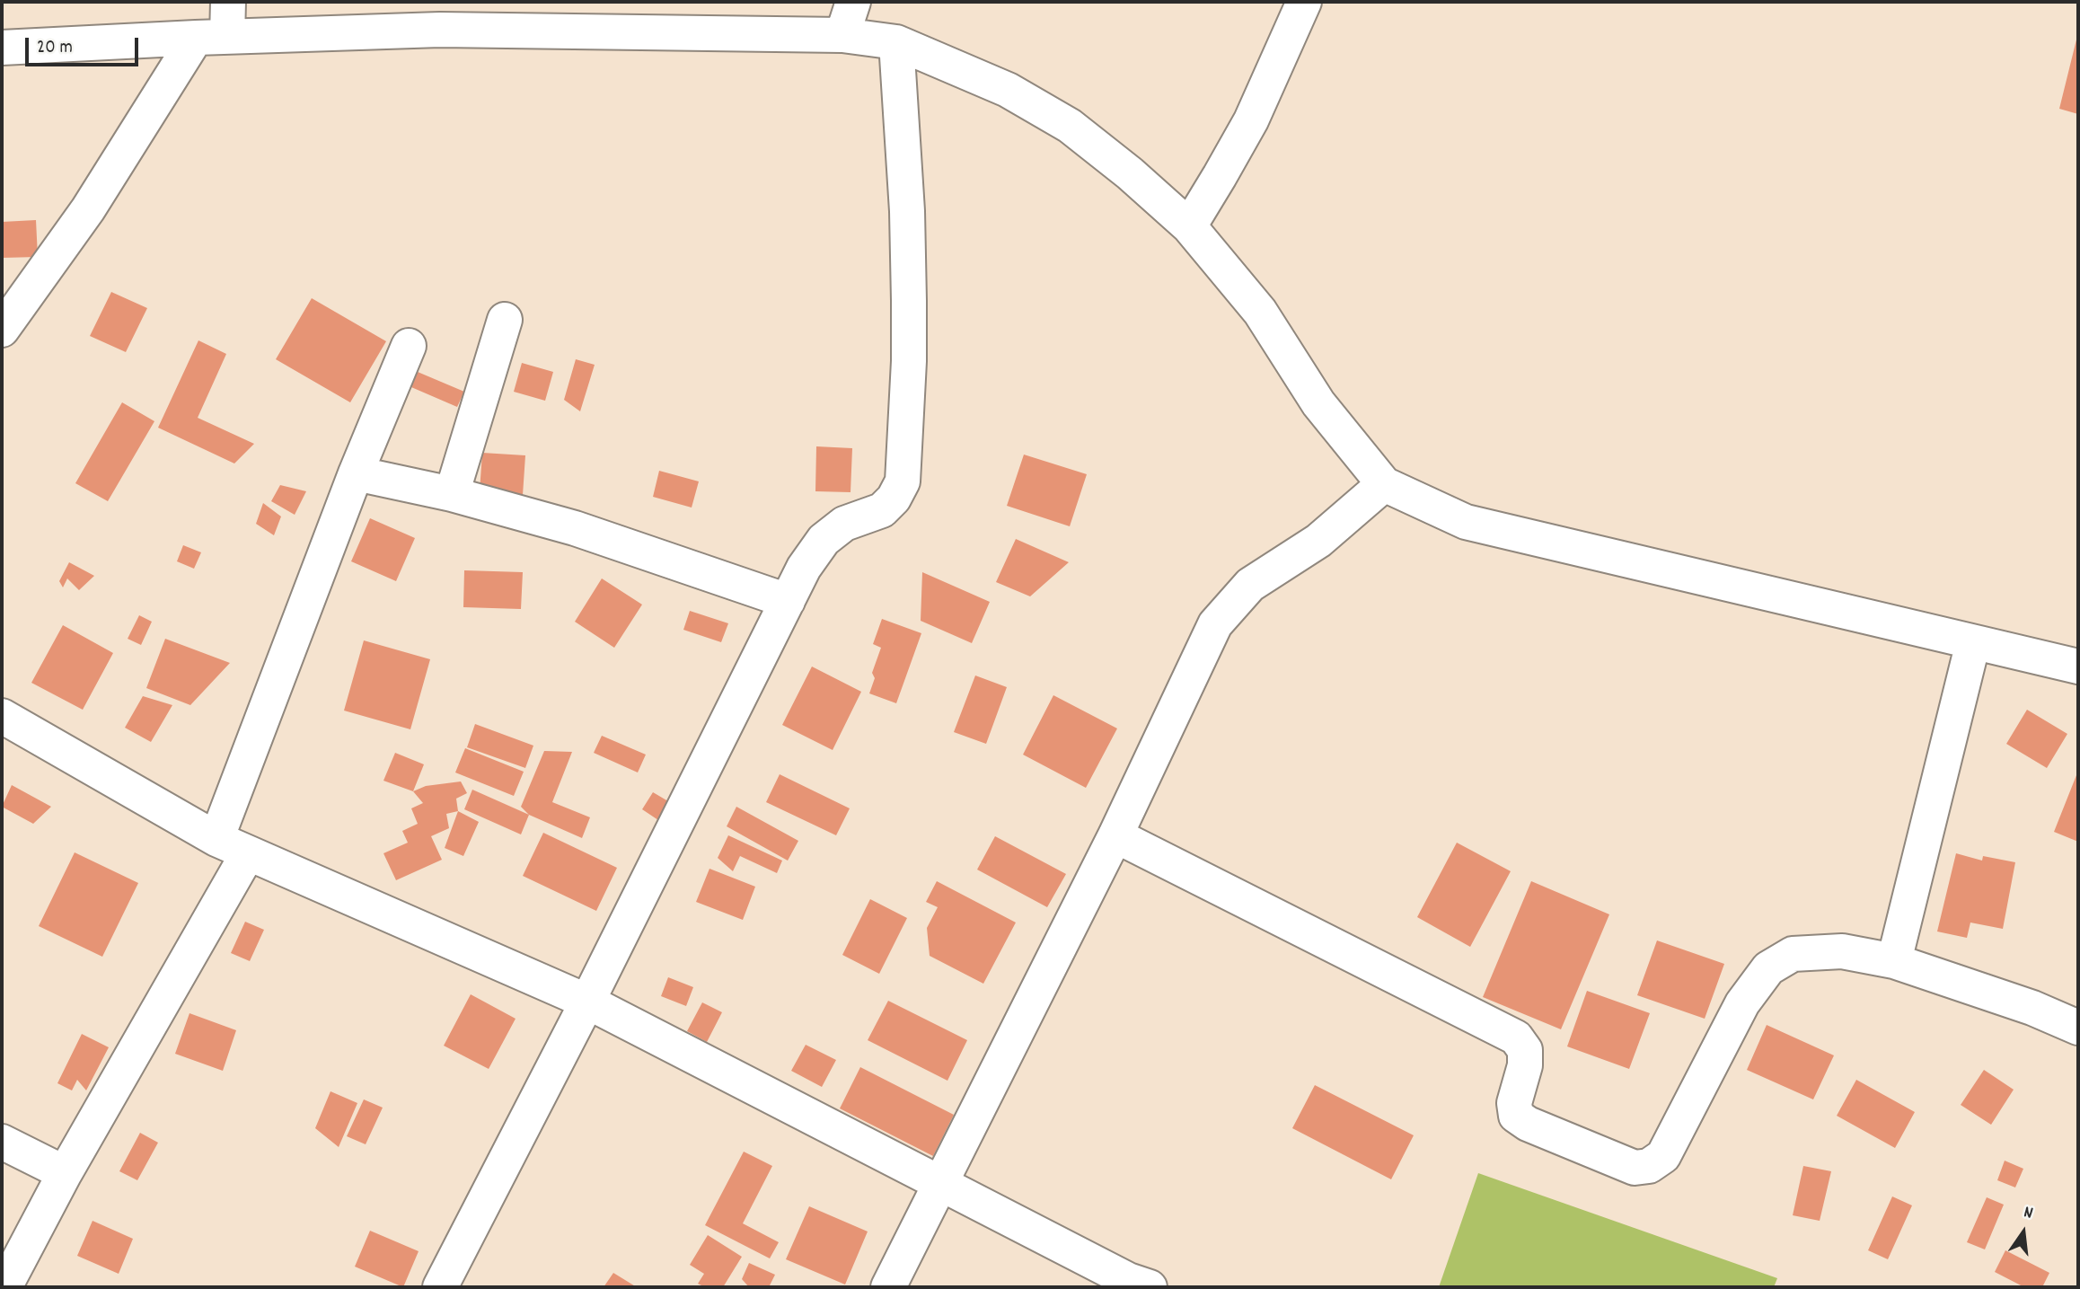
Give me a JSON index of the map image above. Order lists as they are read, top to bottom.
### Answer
{
  "scale_bar": "20 m",
  "north": "top"
}
